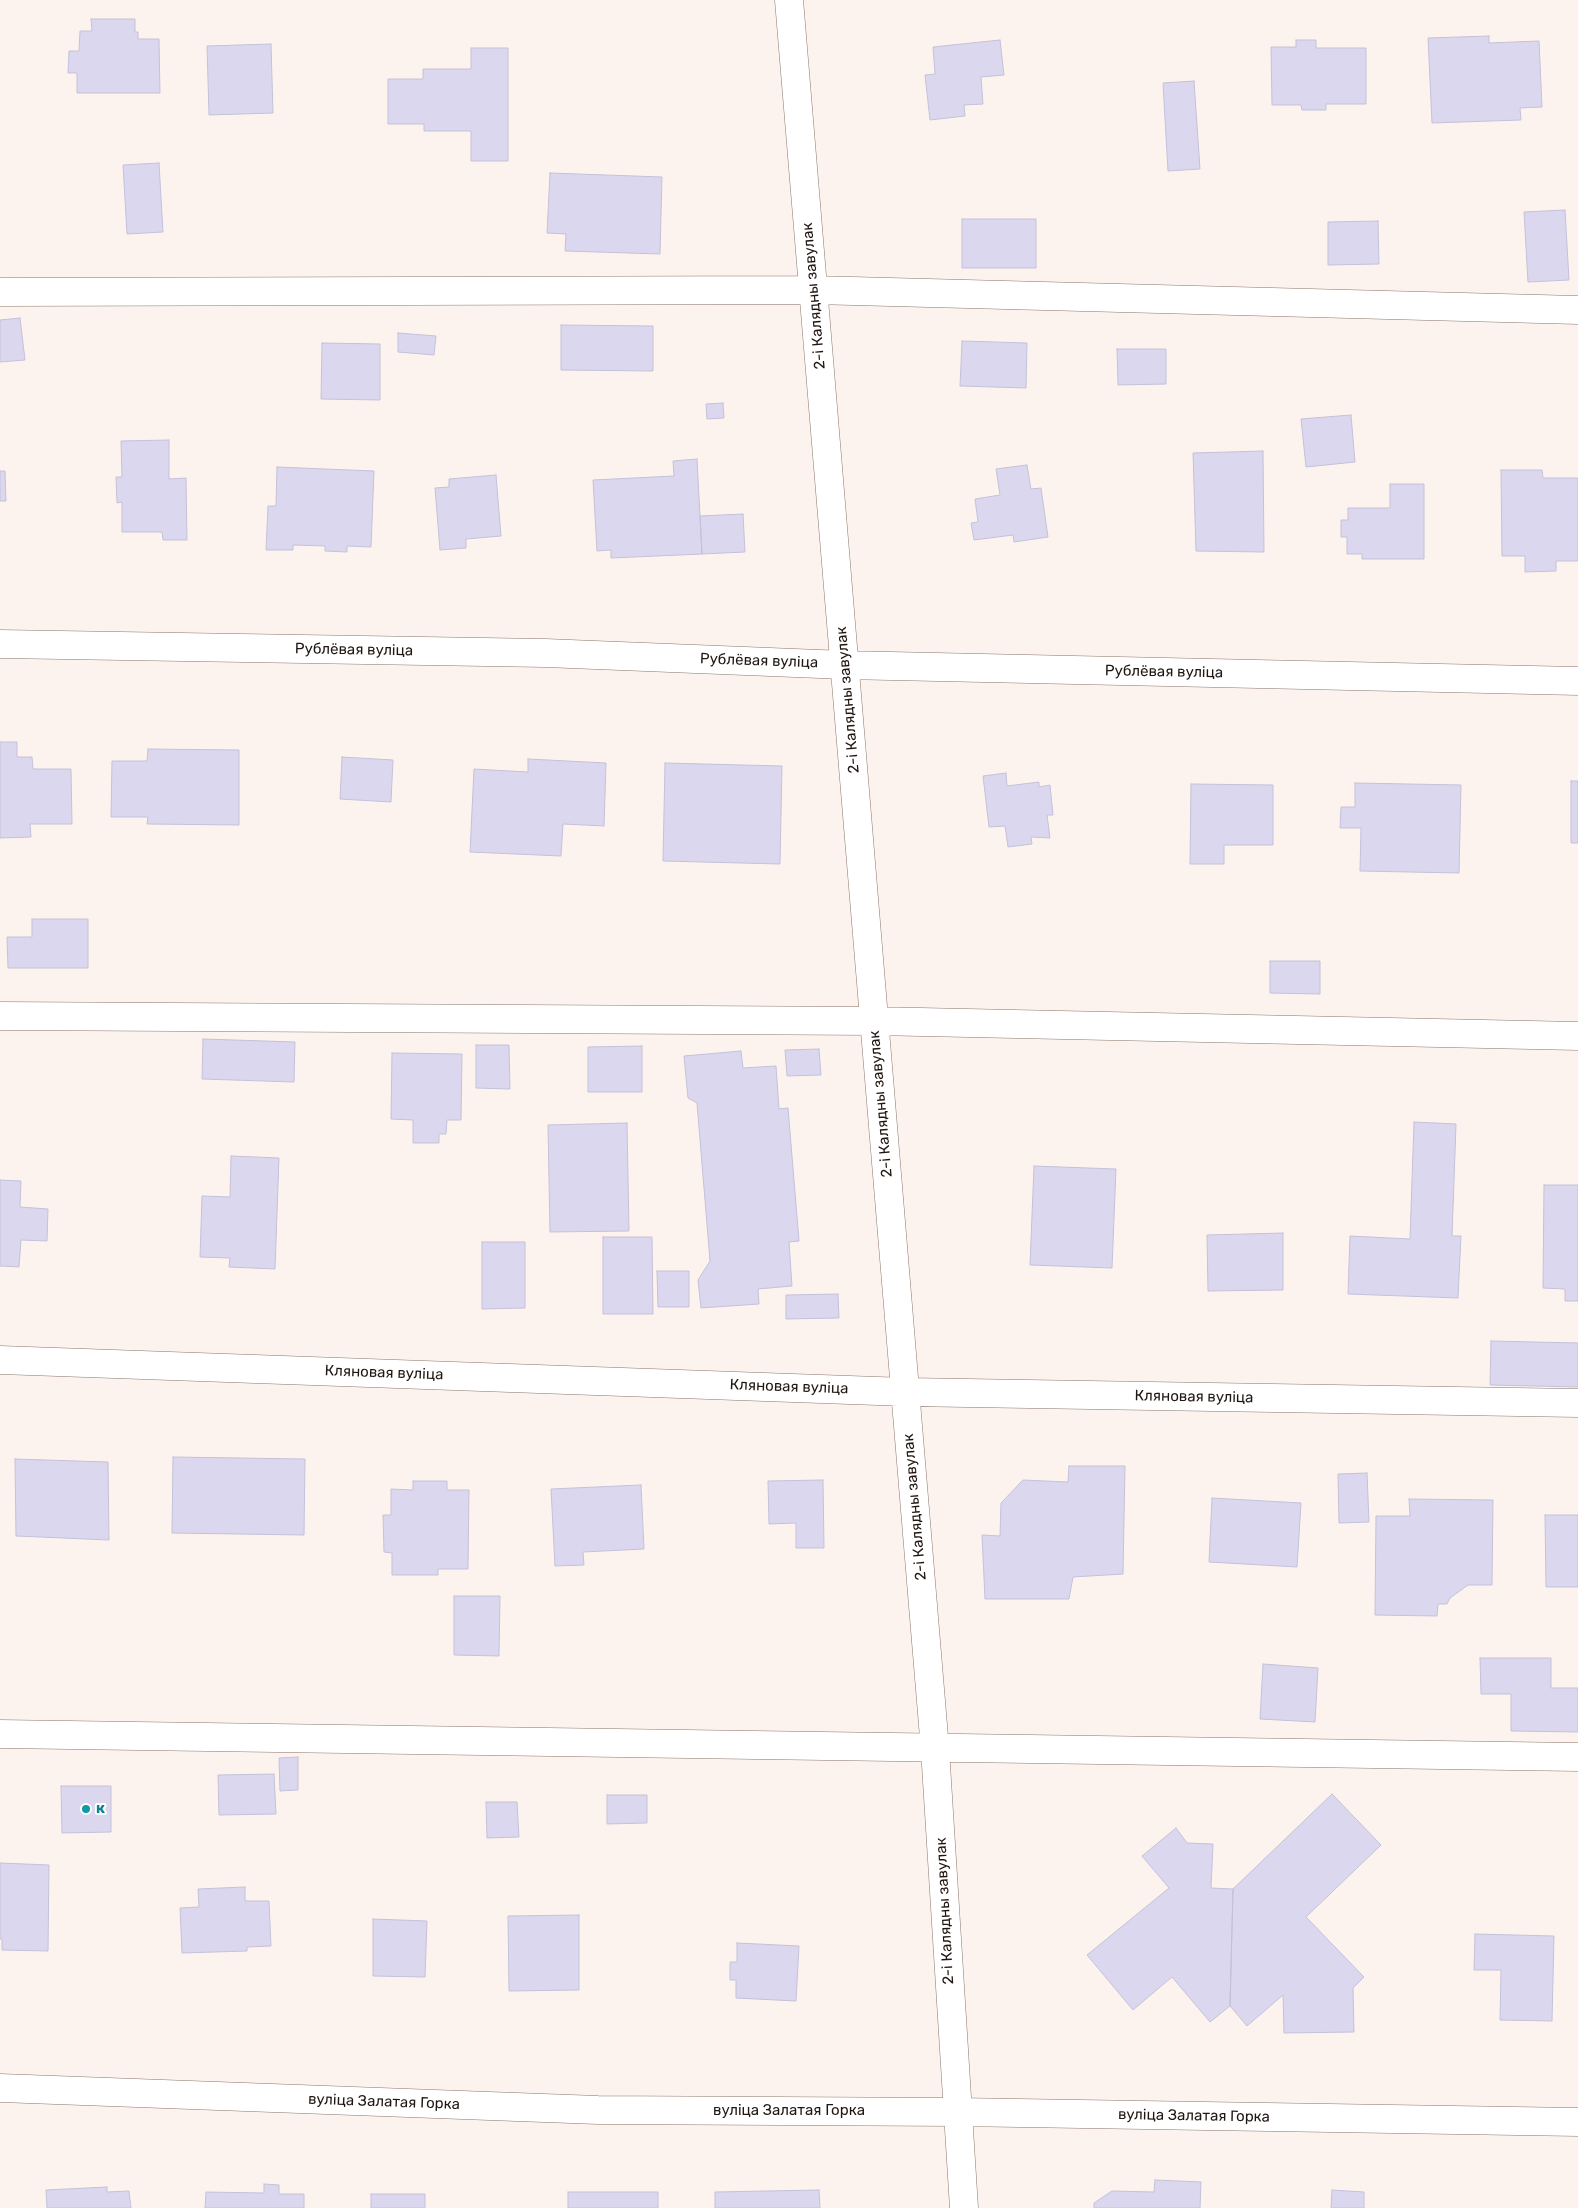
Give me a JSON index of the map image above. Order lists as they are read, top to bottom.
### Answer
{
  "streets": {
    "street": [
      "2-і Калядны завулак",
      "Рублёвая вуліца",
      "Кляновая вуліца",
      "вуліца Залатая Горка"
    ]
  },
  "crossings": [
    ["2-і Калядны завулак", "Рублёвая вуліца"],
    ["2-і Калядны завулак", "Кляновая вуліца"],
    ["2-і Калядны завулак", "вуліца Залатая Горка"]
  ],
  "places": ["к"]
}
